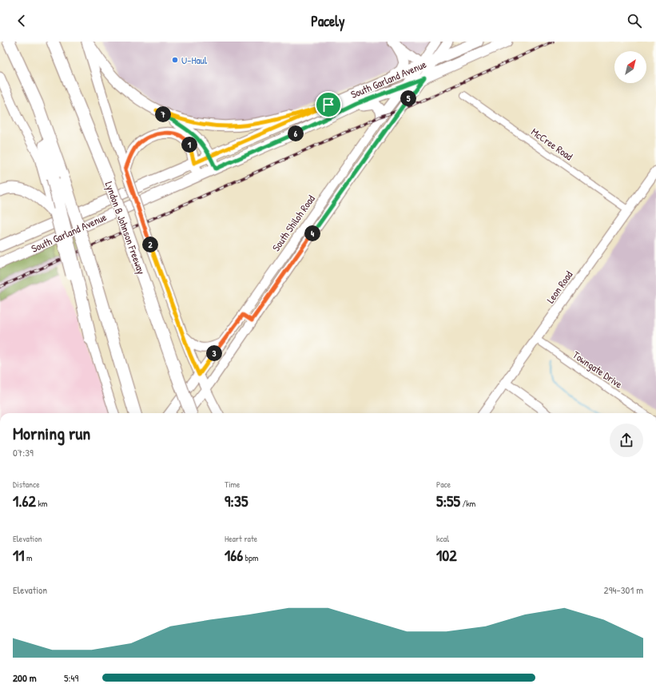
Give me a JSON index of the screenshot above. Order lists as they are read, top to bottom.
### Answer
{
  "streets": {
    "highway": ["Lyndon B Johnson Freeway"],
    "main road": ["South Garland Avenue", "South Shiloh Road", "Leon Road"],
    "street": ["McCree Road", "Towngate Drive"]
  },
  "crossings": [
    ["South Garland Avenue", "South Shiloh Road"],
    ["McCree Road", "Leon Road"],
    ["South Shiloh Road", "Lyndon B Johnson Freeway"],
    ["Leon Road", "Towngate Drive"]
  ],
  "places": ["U-Haul"],
  "north": "top right",
  "page": {
    "header": "Pacely",
    "pins": [
      "5",
      "7",
      "6",
      "1",
      "4",
      "2",
      "3"
    ],
    "heading": ["Morning run", "07:39"],
    "stats": [
      ["Distance", "1.62 km"],
      ["Time", "9:35"],
      ["Pace", "5:55 /km"],
      ["Elevation", "11 m"],
      ["Heart rate", "166 bpm"],
      ["kcal", "102"]
    ],
    "chart": ["Elevation", "294–301 m"],
    "list": [
      {
        "name": "200 m",
        "note": "5:49"
      }
    ]
  }
}
